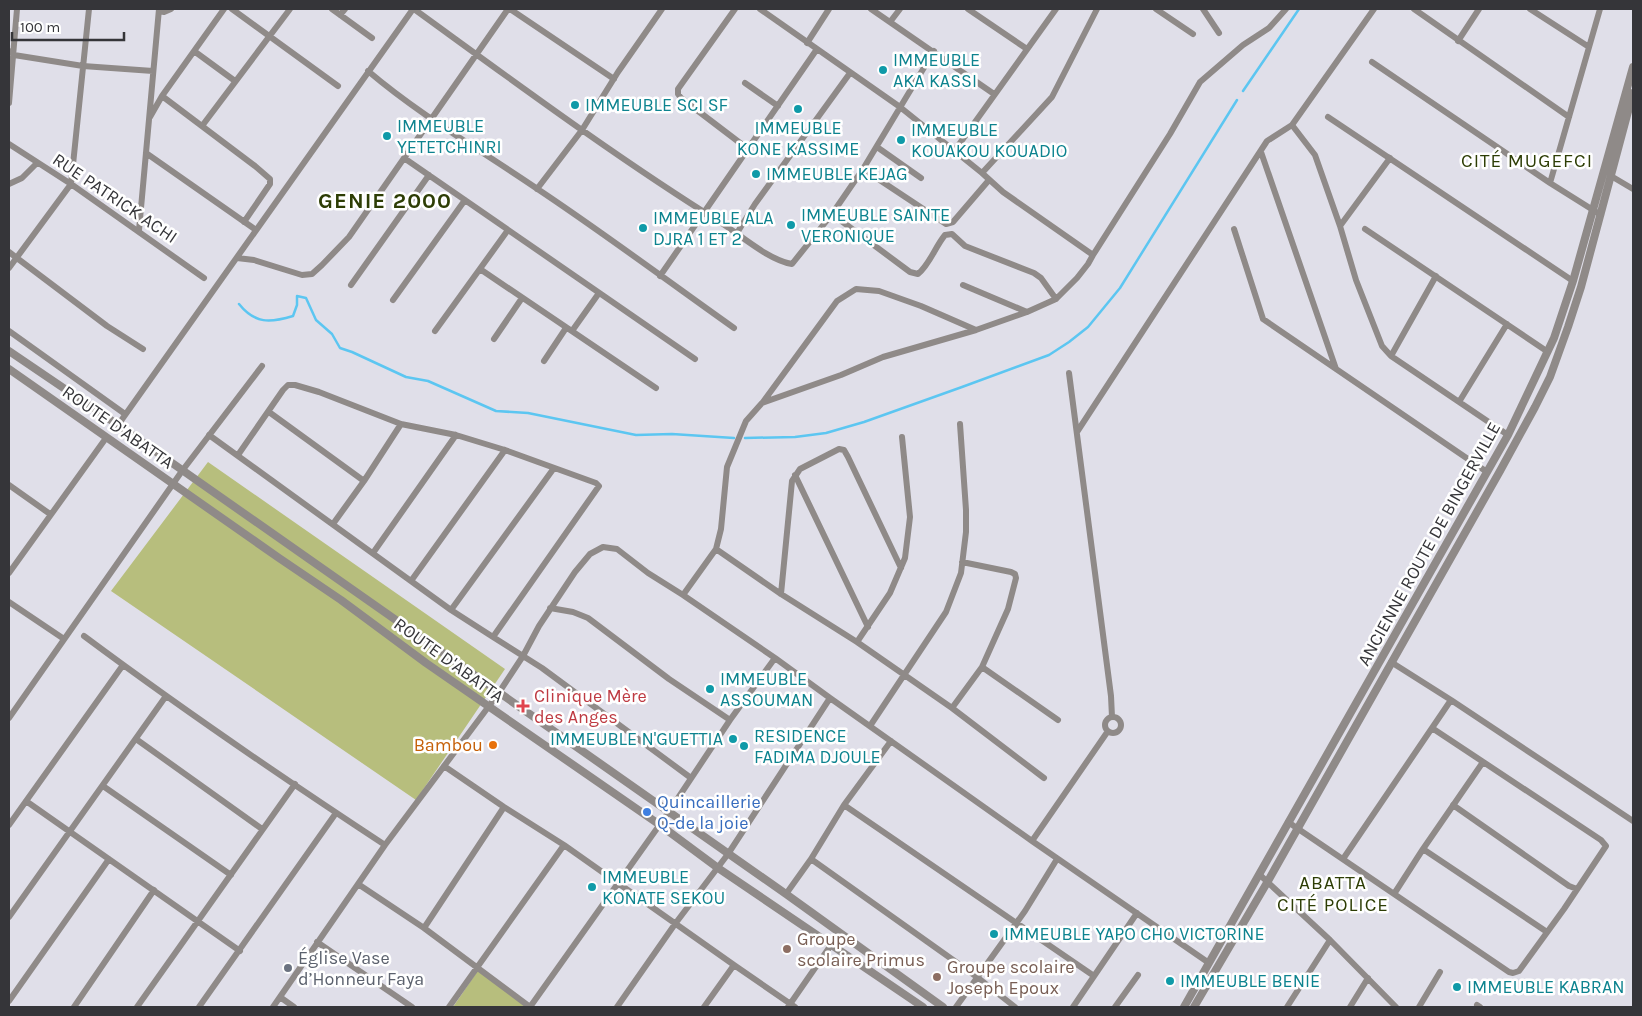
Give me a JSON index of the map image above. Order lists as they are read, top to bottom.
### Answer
{
  "streets": {
    "street": ["RUE PATRICK ACHI", "ROUTE D'ABATTA", "ANCIENNE ROUTE DE BINGERVILLE"]
  },
  "districts": ["CITÉ MUGEFCI", "GENIE 2000", "ABATTA CITÉ POLICE"],
  "places": {
    "other": [
      "IMMEUBLE AKA KASSI",
      "IMMEUBLE SCI SF",
      "IMMEUBLE KONE KASSIME",
      "IMMEUBLE YETETCHINRI",
      "IMMEUBLE KOUAKOU KOUADIO",
      "IMMEUBLE KEJAG",
      "IMMEUBLE SAINTE VERONIQUE",
      "IMMEUBLE ALA DJRA 1 ET 2",
      "IMMEUBLE ASSOUMAN",
      "IMMEUBLE N'GUETTIA",
      "Bambou",
      "RESIDENCE FADIMA DJOULE",
      "Quincaillerie Q-de la joie",
      "IMMEUBLE KONATE SEKOU",
      "IMMEUBLE YAPO CHO VICTORINE",
      "Groupe scolaire Primus",
      "Église Vase d’Honneur Faya",
      "Groupe scolaire Joseph Epoux",
      "IMMEUBLE BENIE",
      "IMMEUBLE KABRAN"
    ],
    "health": ["Clinique Mère des Anges"]
  },
  "scale_bar": "100 m"
}
